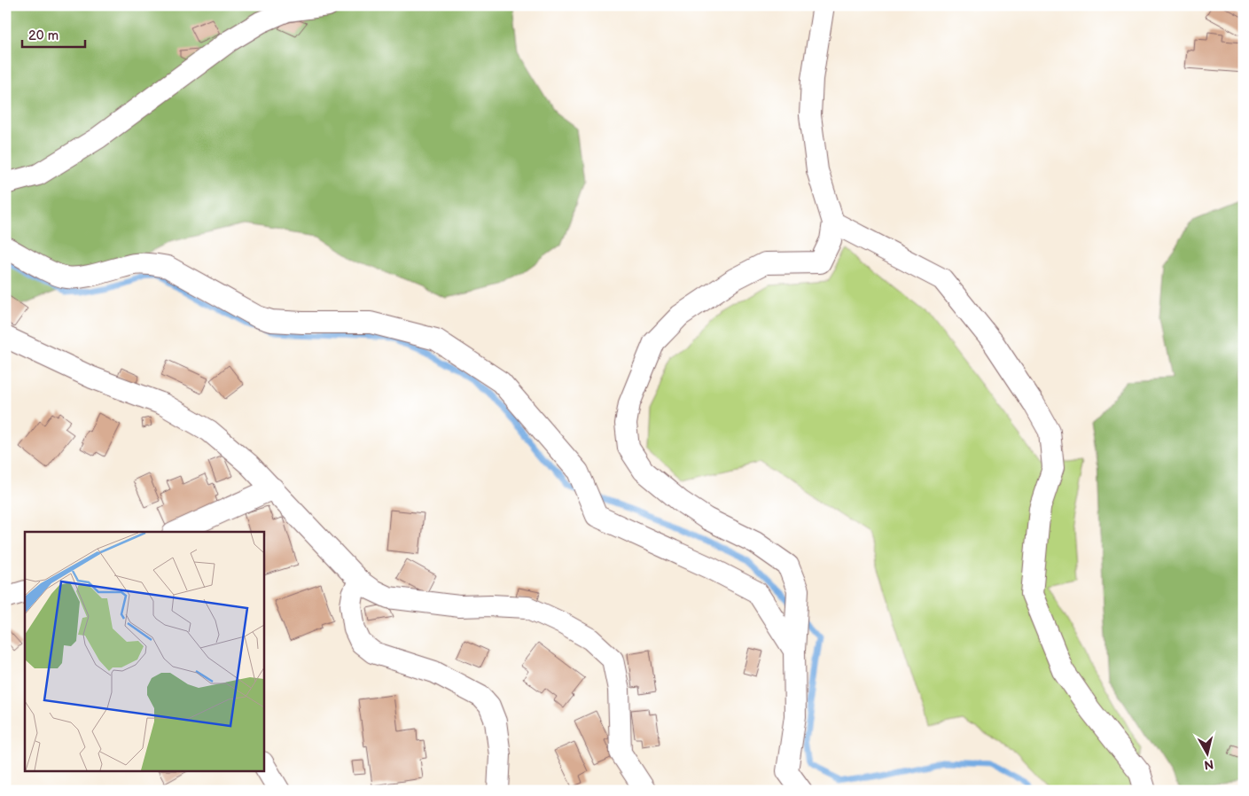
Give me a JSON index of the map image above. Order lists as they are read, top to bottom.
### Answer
{
  "scale_bar": "20 m",
  "north": "bottom"
}
